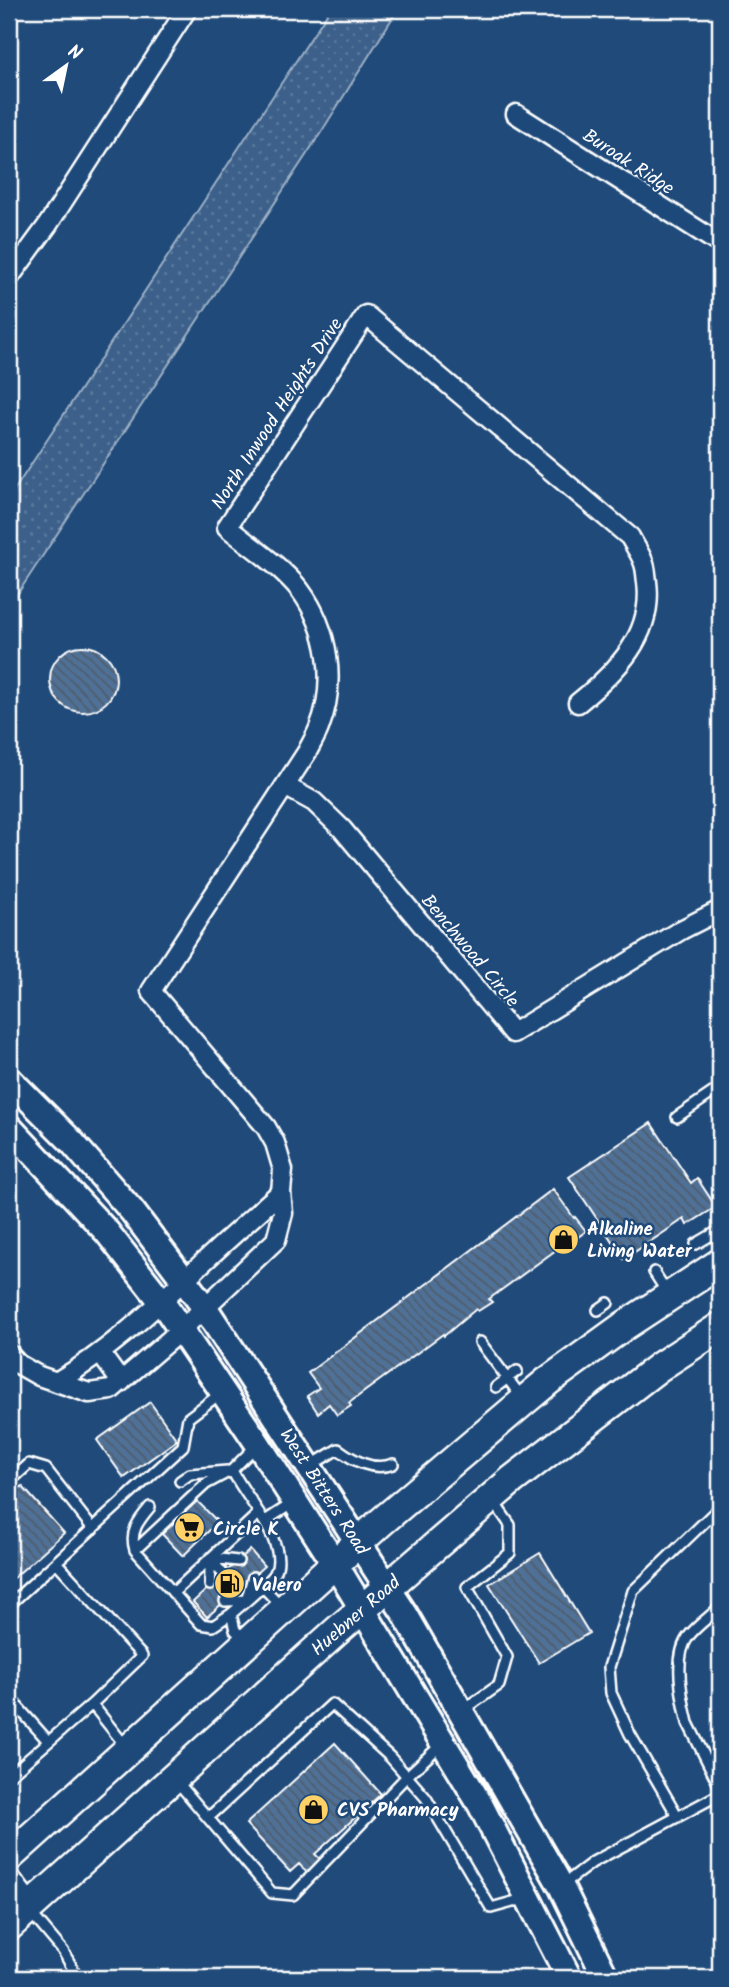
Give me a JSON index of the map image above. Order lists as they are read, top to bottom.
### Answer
{
  "streets": {
    "main road": ["West Bitters Road", "Huebner Road"],
    "street": ["Buroak Ridge", "North Inwood Heights Drive", "Benchwood Circle"]
  },
  "crossings": [
    ["North Inwood Heights Drive", "Benchwood Circle"],
    ["North Inwood Heights Drive", "West Bitters Road"],
    ["West Bitters Road", "Huebner Road"]
  ],
  "places": {
    "shop": ["Alkaline Living Water", "CVS Pharmacy"],
    "supermarket": ["Circle K"],
    "fuel station": ["Valero"]
  },
  "north": "top right"
}
